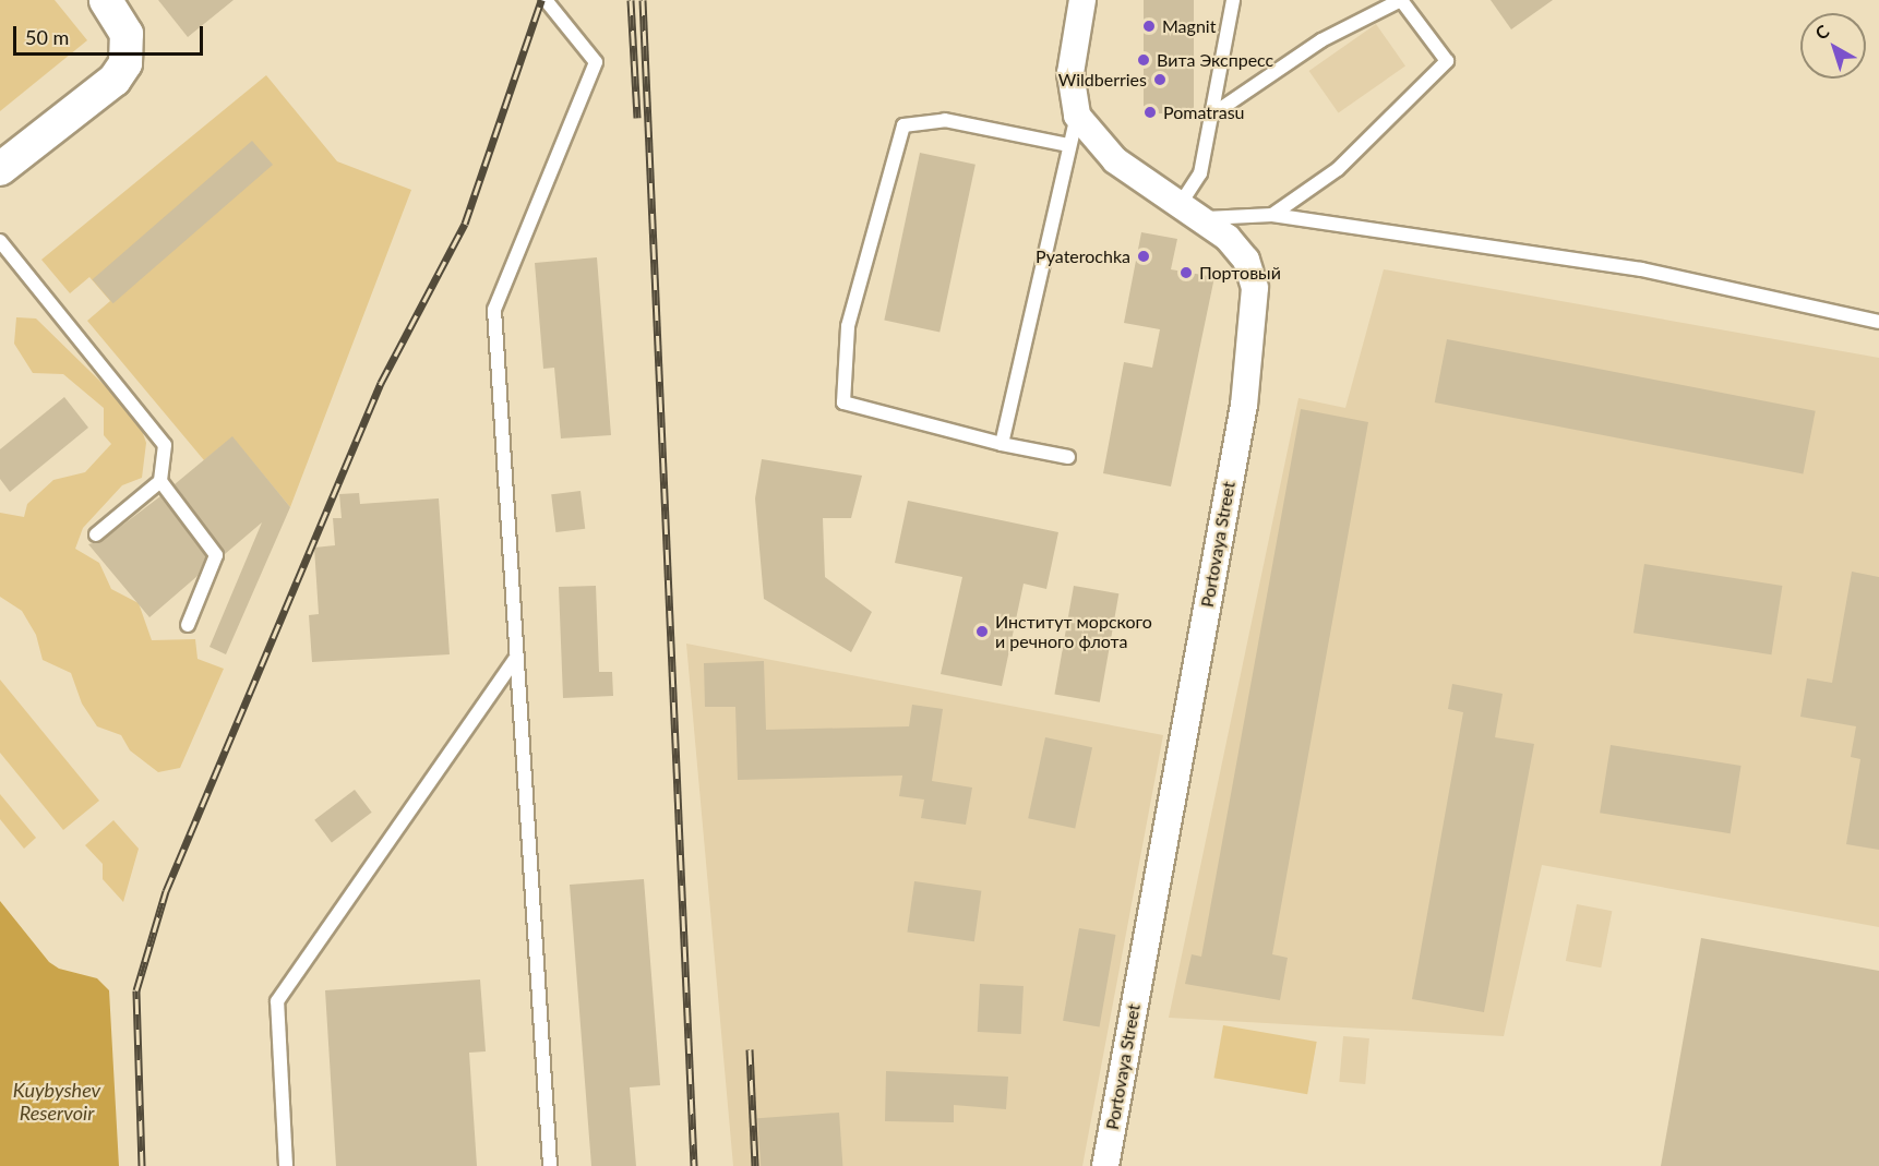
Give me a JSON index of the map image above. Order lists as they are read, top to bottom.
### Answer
{
  "streets": {
    "street": ["Portovaya Street"]
  },
  "water": ["Kuybyshev Reservoir"],
  "places": [
    "Magnit",
    "Вита Экспресс",
    "Wildberries",
    "Pomatrasu",
    "Pyaterochka",
    "Портовый",
    "Институт морского и речного флота"
  ],
  "scale_bar": "50 m",
  "north": "top left"
}
